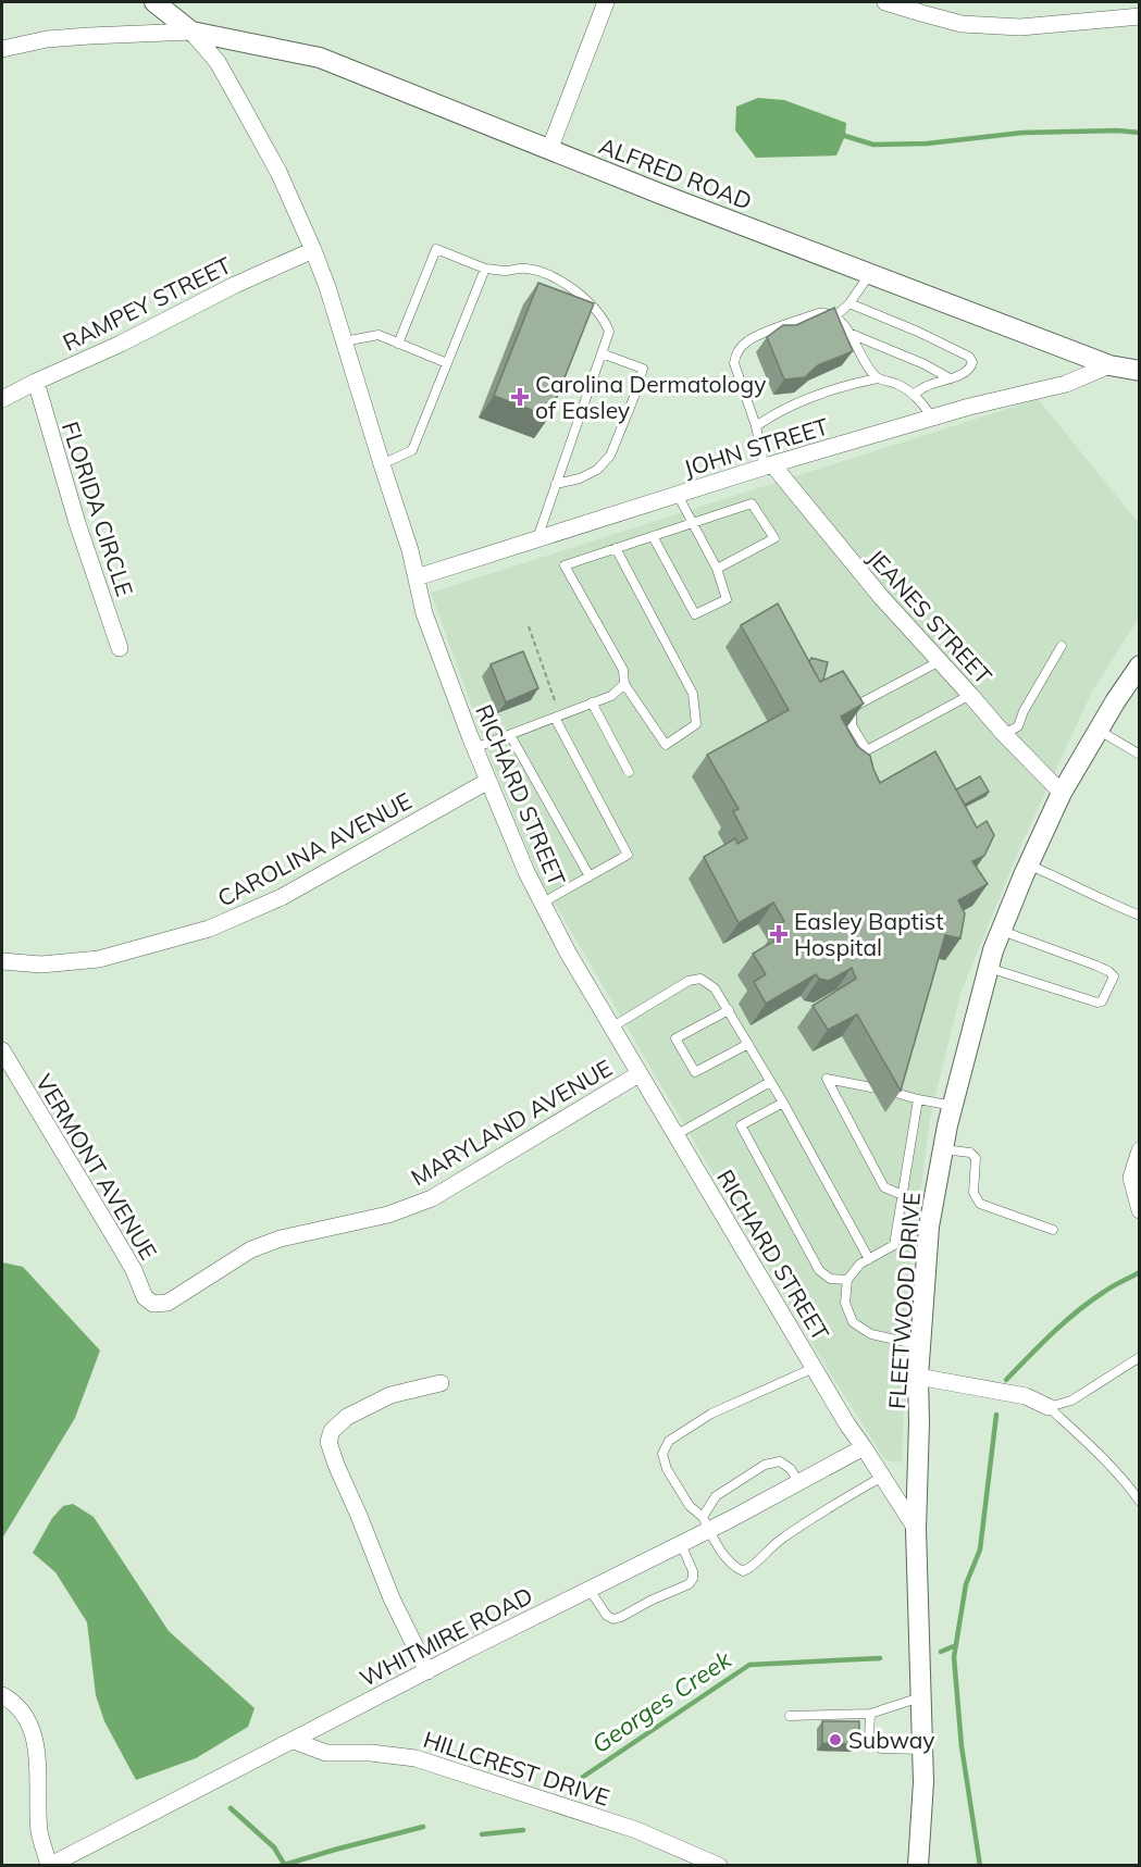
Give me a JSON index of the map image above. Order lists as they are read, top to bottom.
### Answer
{
  "streets": {
    "street": [
      "ALFRED ROAD",
      "RAMPEY STREET",
      "JOHN STREET",
      "FLORIDA CIRCLE",
      "JEANES STREET",
      "RICHARD STREET",
      "CAROLINA AVENUE",
      "MARYLAND AVENUE",
      "VERMONT AVENUE",
      "FLEETWOOD DRIVE",
      "WHITMIRE ROAD",
      "HILLCREST DRIVE"
    ]
  },
  "crossings": [
    ["ALFRED ROAD", "JOHN STREET"],
    ["ALFRED ROAD", "RICHARD STREET"],
    ["RAMPEY STREET", "FLORIDA CIRCLE"],
    ["RAMPEY STREET", "RICHARD STREET"],
    ["JOHN STREET", "JEANES STREET"],
    ["JOHN STREET", "RICHARD STREET"],
    ["JEANES STREET", "FLEETWOOD DRIVE"],
    ["RICHARD STREET", "CAROLINA AVENUE"],
    ["RICHARD STREET", "MARYLAND AVENUE"],
    ["RICHARD STREET", "FLEETWOOD DRIVE"],
    ["RICHARD STREET", "WHITMIRE ROAD"],
    ["MARYLAND AVENUE", "VERMONT AVENUE"],
    ["WHITMIRE ROAD", "HILLCREST DRIVE"]
  ],
  "water": ["Georges Creek"],
  "places": {
    "health": ["Carolina Dermatology of Easley", "Easley Baptist Hospital"],
    "other": ["Subway"]
  }
}
